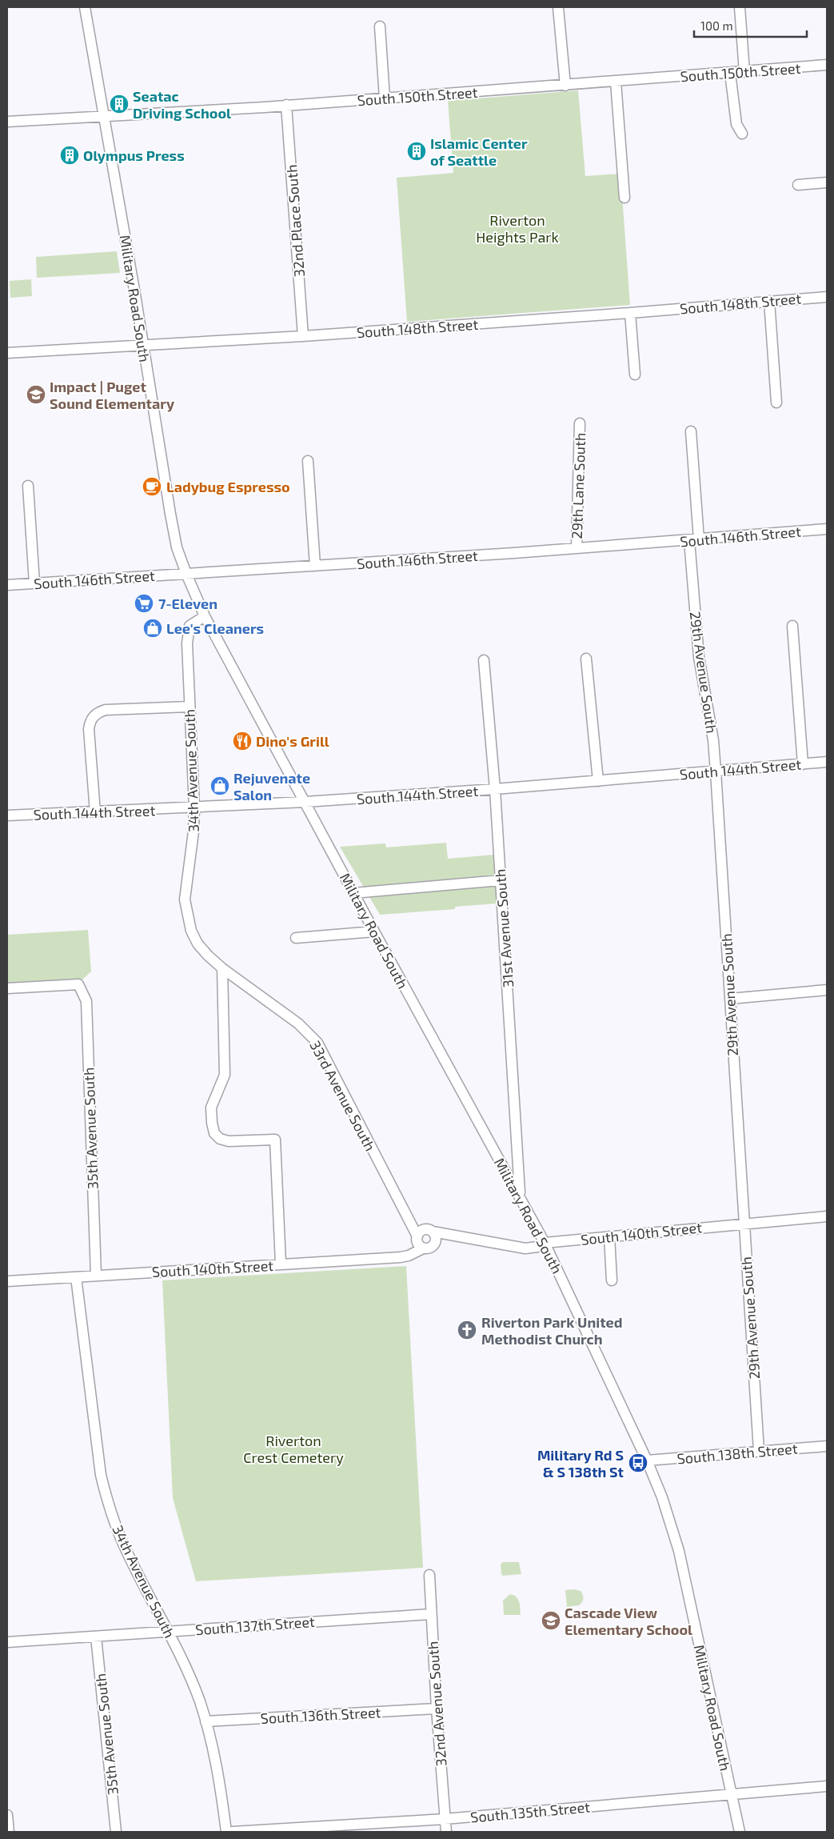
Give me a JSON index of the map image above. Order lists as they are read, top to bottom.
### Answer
{
  "streets": {
    "street": [
      "South 150th Street",
      "32nd Place South",
      "Military Road South",
      "South 148th Street",
      "29th Lane South",
      "South 146th Street",
      "29th Avenue South",
      "South 144th Street",
      "34th Avenue South",
      "31st Avenue South",
      "33rd Avenue South",
      "35th Avenue South",
      "South 140th Street",
      "South 138th Street",
      "South 137th Street",
      "32nd Avenue South",
      "South 136th Street",
      "South 135th Street"
    ]
  },
  "crossings": [
    ["South 150th Street", "32nd Place South"],
    ["South 150th Street", "Military Road South"],
    ["32nd Place South", "South 148th Street"],
    ["Military Road South", "South 148th Street"],
    ["Military Road South", "South 146th Street"],
    ["Military Road South", "South 144th Street"],
    ["Military Road South", "34th Avenue South"],
    ["Military Road South", "31st Avenue South"],
    ["Military Road South", "South 140th Street"],
    ["Military Road South", "South 138th Street"],
    ["Military Road South", "South 135th Street"],
    ["29th Lane South", "South 146th Street"],
    ["South 146th Street", "29th Avenue South"],
    ["29th Avenue South", "South 144th Street"],
    ["29th Avenue South", "South 140th Street"],
    ["29th Avenue South", "South 138th Street"],
    ["South 144th Street", "34th Avenue South"],
    ["South 144th Street", "31st Avenue South"],
    ["34th Avenue South", "33rd Avenue South"],
    ["34th Avenue South", "South 140th Street"],
    ["34th Avenue South", "South 137th Street"],
    ["34th Avenue South", "South 136th Street"],
    ["33rd Avenue South", "South 140th Street"],
    ["35th Avenue South", "South 140th Street"],
    ["35th Avenue South", "South 137th Street"],
    ["South 137th Street", "32nd Avenue South"],
    ["32nd Avenue South", "South 136th Street"],
    ["32nd Avenue South", "South 135th Street"]
  ],
  "parks": ["Riverton Heights Park", "Riverton Crest Cemetery"],
  "places": {
    "building": ["Seatac Driving School", "Islamic Center of Seattle", "Olympus Press"],
    "school or university": ["Impact | Puget Sound Elementary", "Cascade View Elementary School"],
    "cafe": ["Ladybug Espresso"],
    "supermarket": ["7-Eleven"],
    "shop": ["Lee's Cleaners", "Rejuvenate Salon"],
    "restaurant": ["Dino's Grill"],
    "church": ["Riverton Park United Methodist Church"],
    "bus stop": ["Military Rd S & S 138th St"]
  },
  "scale_bar": "100 m"
}
